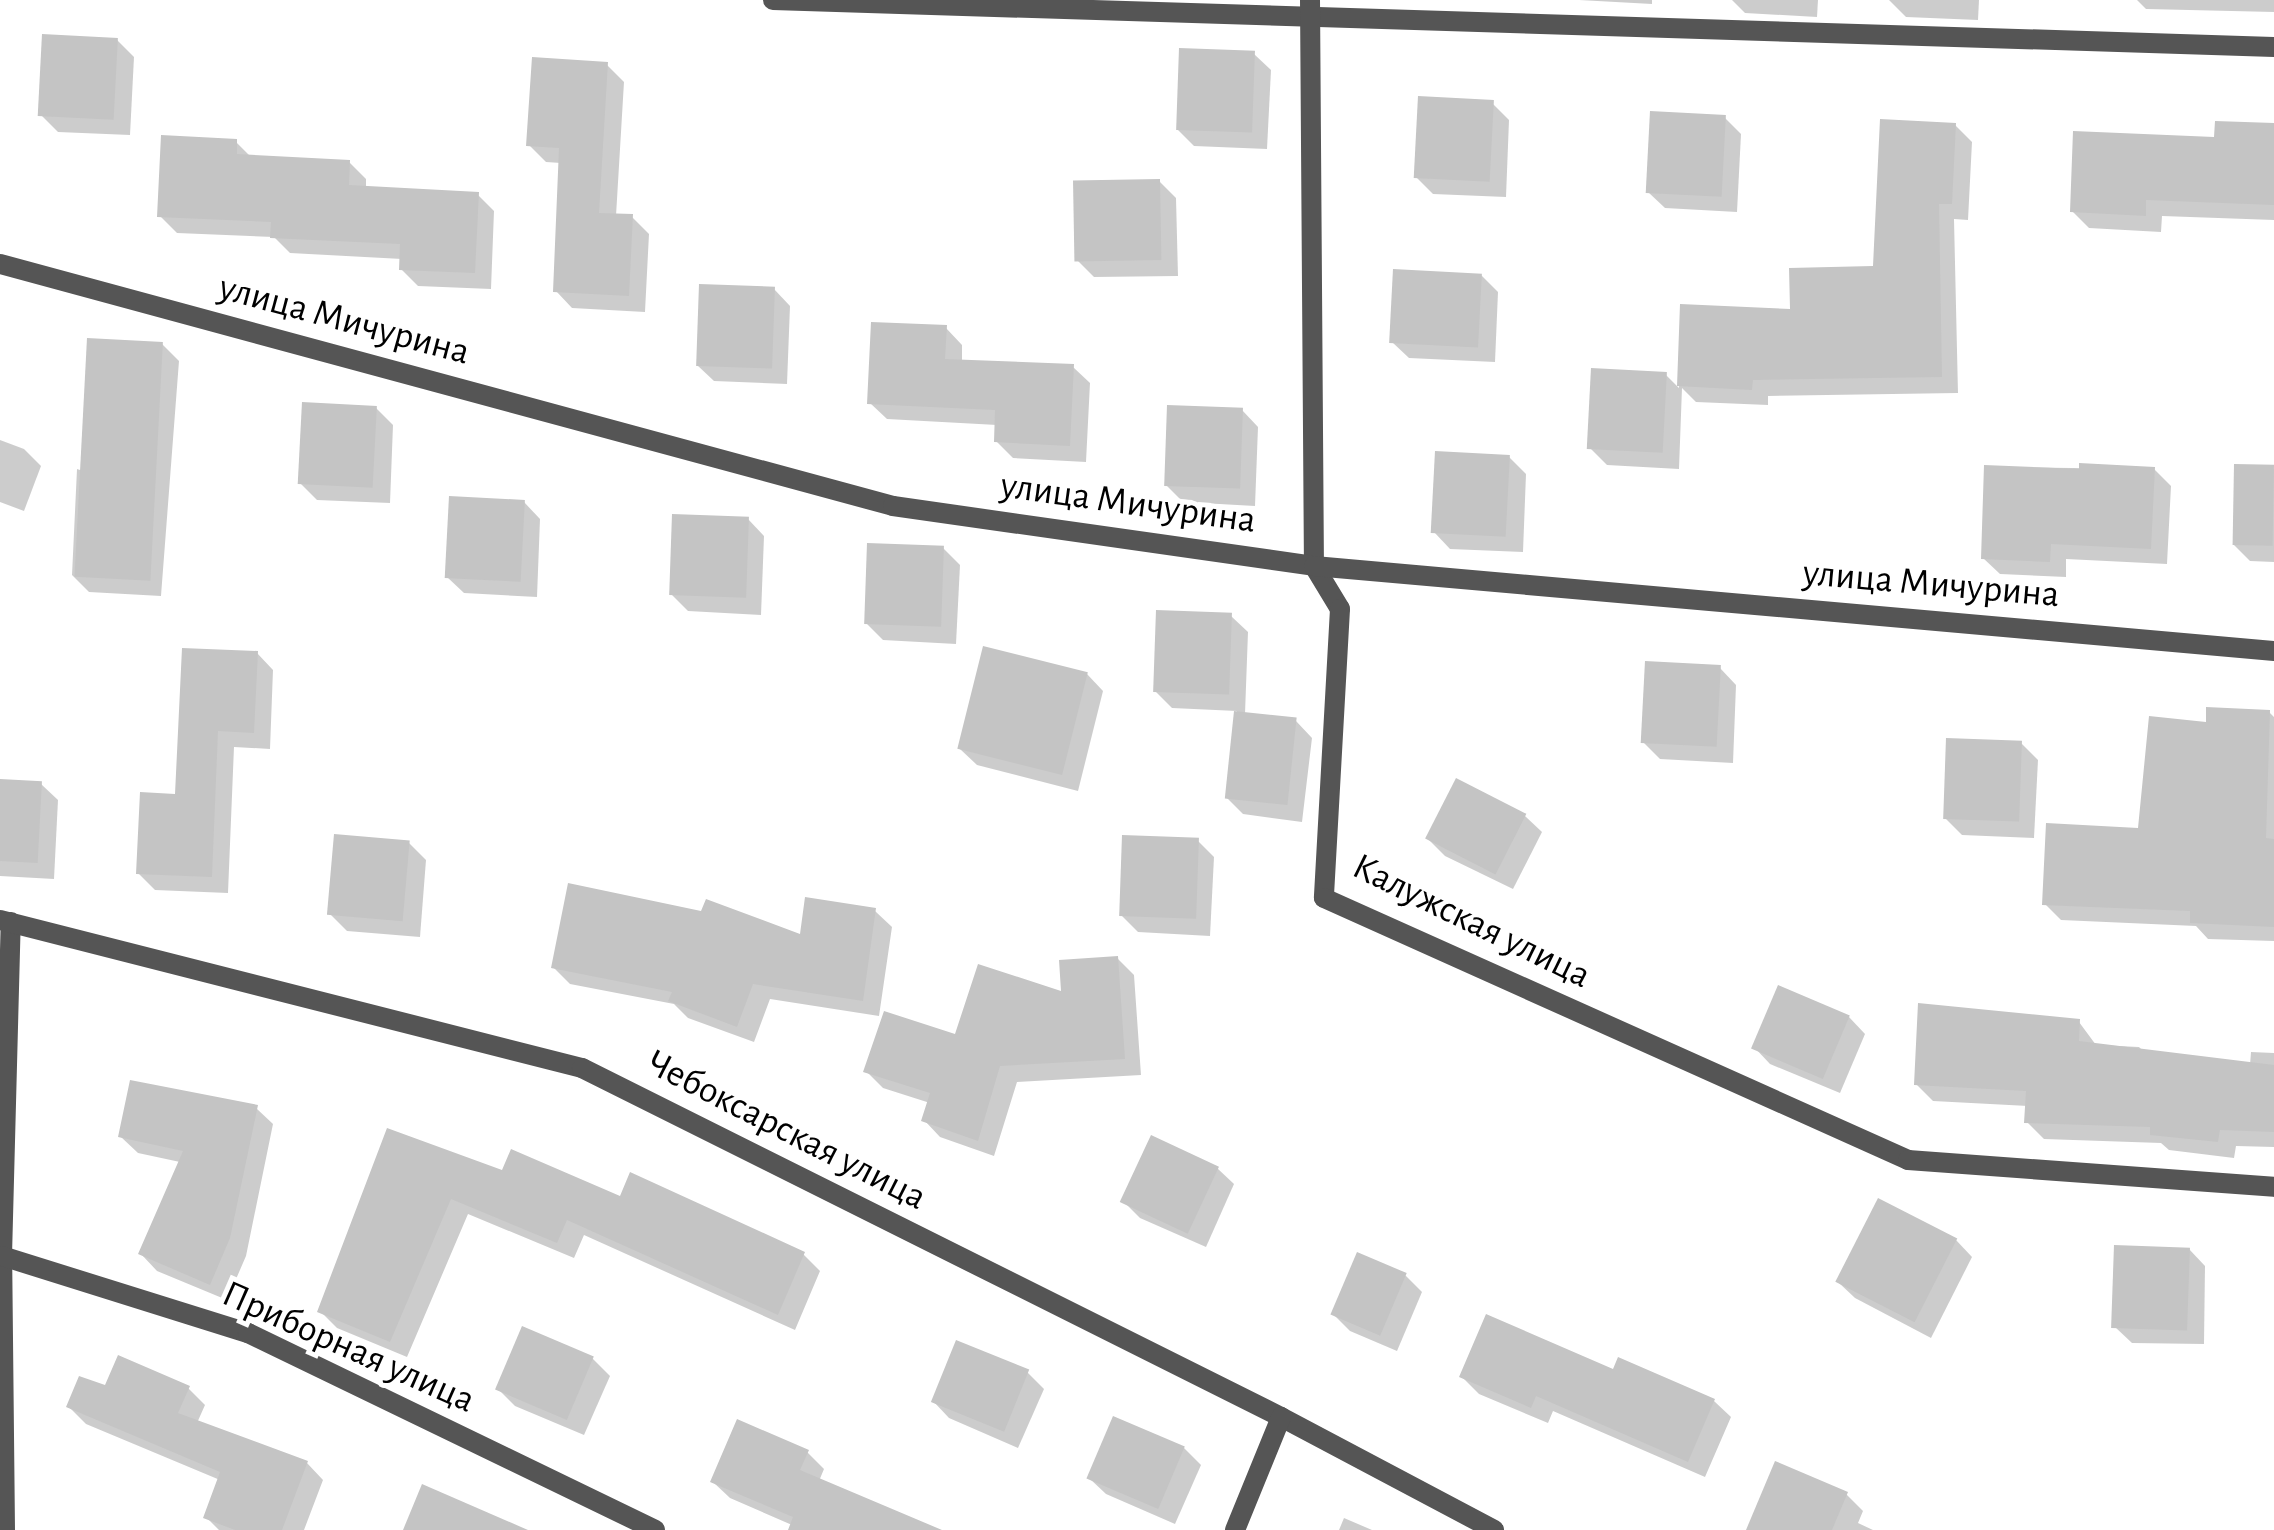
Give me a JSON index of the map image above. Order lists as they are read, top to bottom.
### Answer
{
  "streets": {
    "street": [
      "улица Мичурина",
      "Калужская улица",
      "Чебоксарская улица",
      "Приборная улица"
    ]
  },
  "crossings": [
    ["улица Мичурина", "Калужская улица"]
  ]
}
